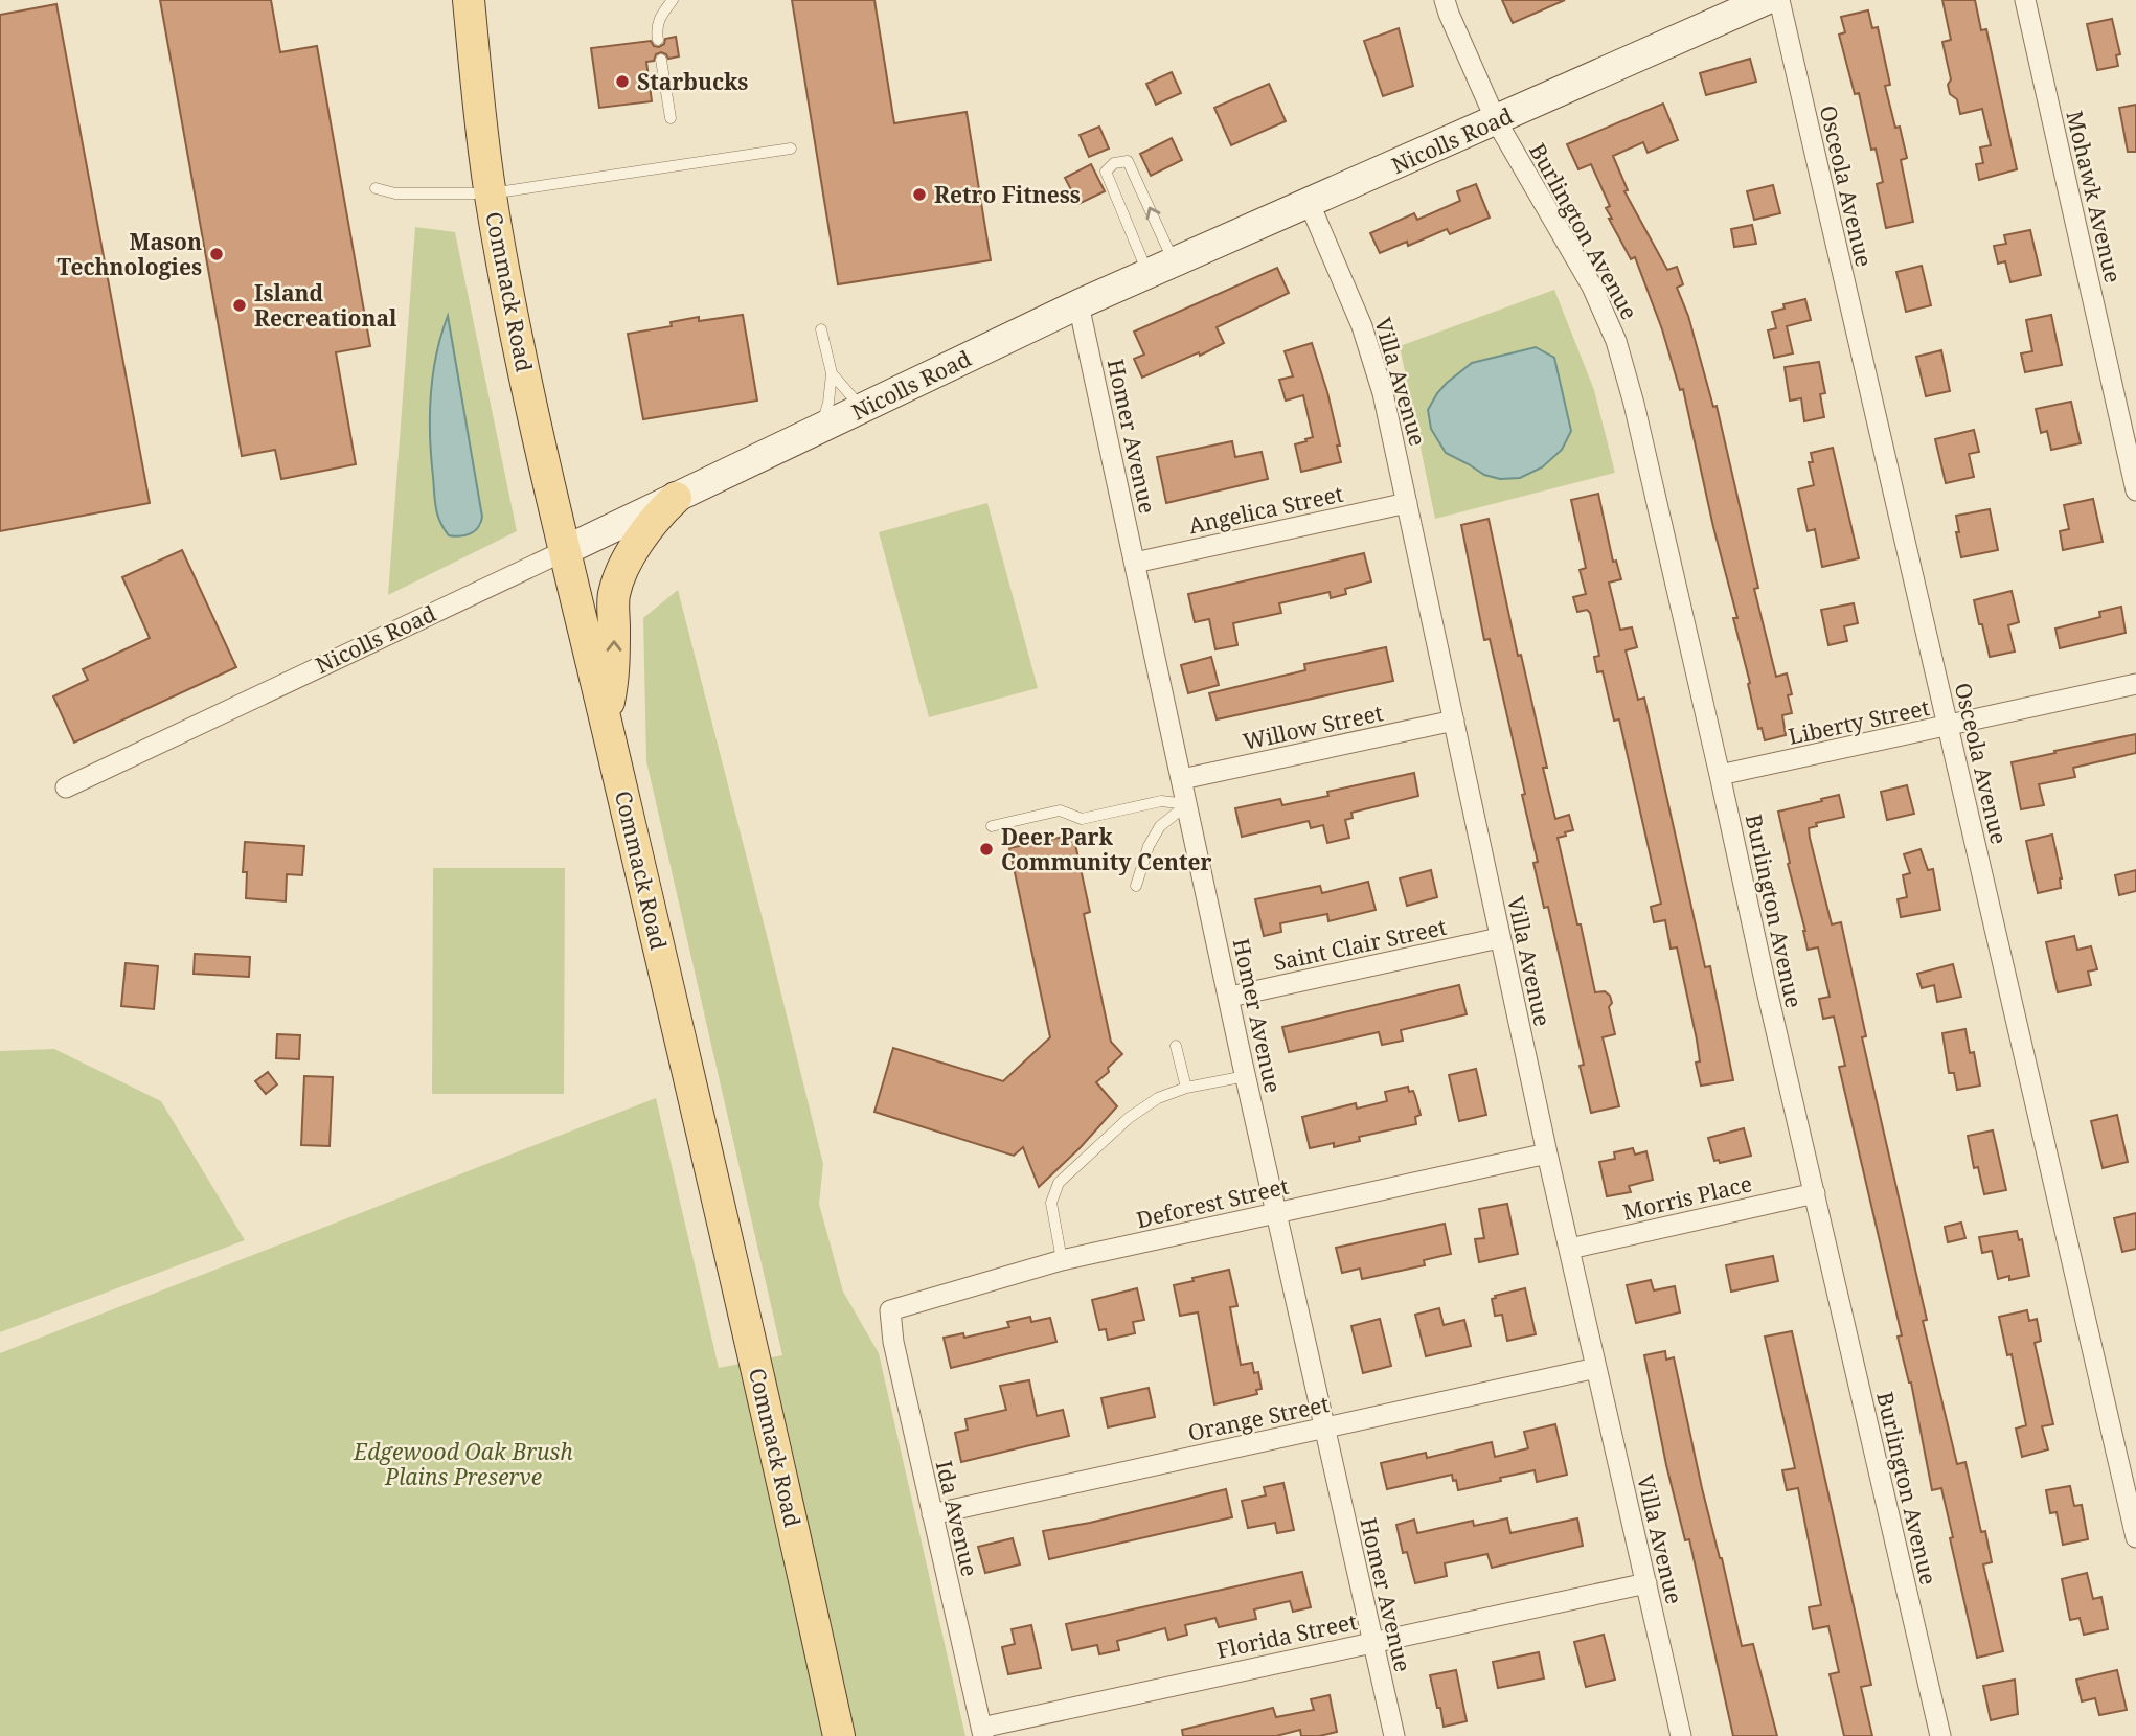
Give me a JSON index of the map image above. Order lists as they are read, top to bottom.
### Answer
{
  "streets": {
    "main road": ["Commack Road"],
    "street": [
      "Nicolls Road",
      "Osceola Avenue",
      "Mohawk Avenue",
      "Burlington Avenue",
      "Villa Avenue",
      "Homer Avenue",
      "Angelica Street",
      "Liberty Street",
      "Willow Street",
      "Saint Clair Street",
      "Morris Place",
      "Deforest Street",
      "Orange Street",
      "Ida Avenue",
      "Florida Street"
    ]
  },
  "crossings": [
    ["Nicolls Road", "Burlington Avenue"],
    ["Nicolls Road", "Commack Road"],
    ["Nicolls Road", "Villa Avenue"],
    ["Nicolls Road", "Homer Avenue"],
    ["Osceola Avenue", "Liberty Street"],
    ["Burlington Avenue", "Liberty Street"],
    ["Burlington Avenue", "Morris Place"],
    ["Villa Avenue", "Angelica Street"],
    ["Villa Avenue", "Willow Street"],
    ["Villa Avenue", "Saint Clair Street"],
    ["Villa Avenue", "Morris Place"],
    ["Villa Avenue", "Deforest Street"],
    ["Villa Avenue", "Orange Street"],
    ["Villa Avenue", "Florida Street"],
    ["Homer Avenue", "Angelica Street"],
    ["Homer Avenue", "Willow Street"],
    ["Homer Avenue", "Saint Clair Street"],
    ["Homer Avenue", "Deforest Street"],
    ["Homer Avenue", "Orange Street"],
    ["Homer Avenue", "Florida Street"],
    ["Deforest Street", "Ida Avenue"],
    ["Orange Street", "Ida Avenue"],
    ["Ida Avenue", "Florida Street"]
  ],
  "parks": ["Edgewood Oak Brush Plains Preserve"],
  "places": [
    "Starbucks",
    "Retro Fitness",
    "Mason Technologies",
    "Island Recreational",
    "Deer Park Community Center"
  ]
}
